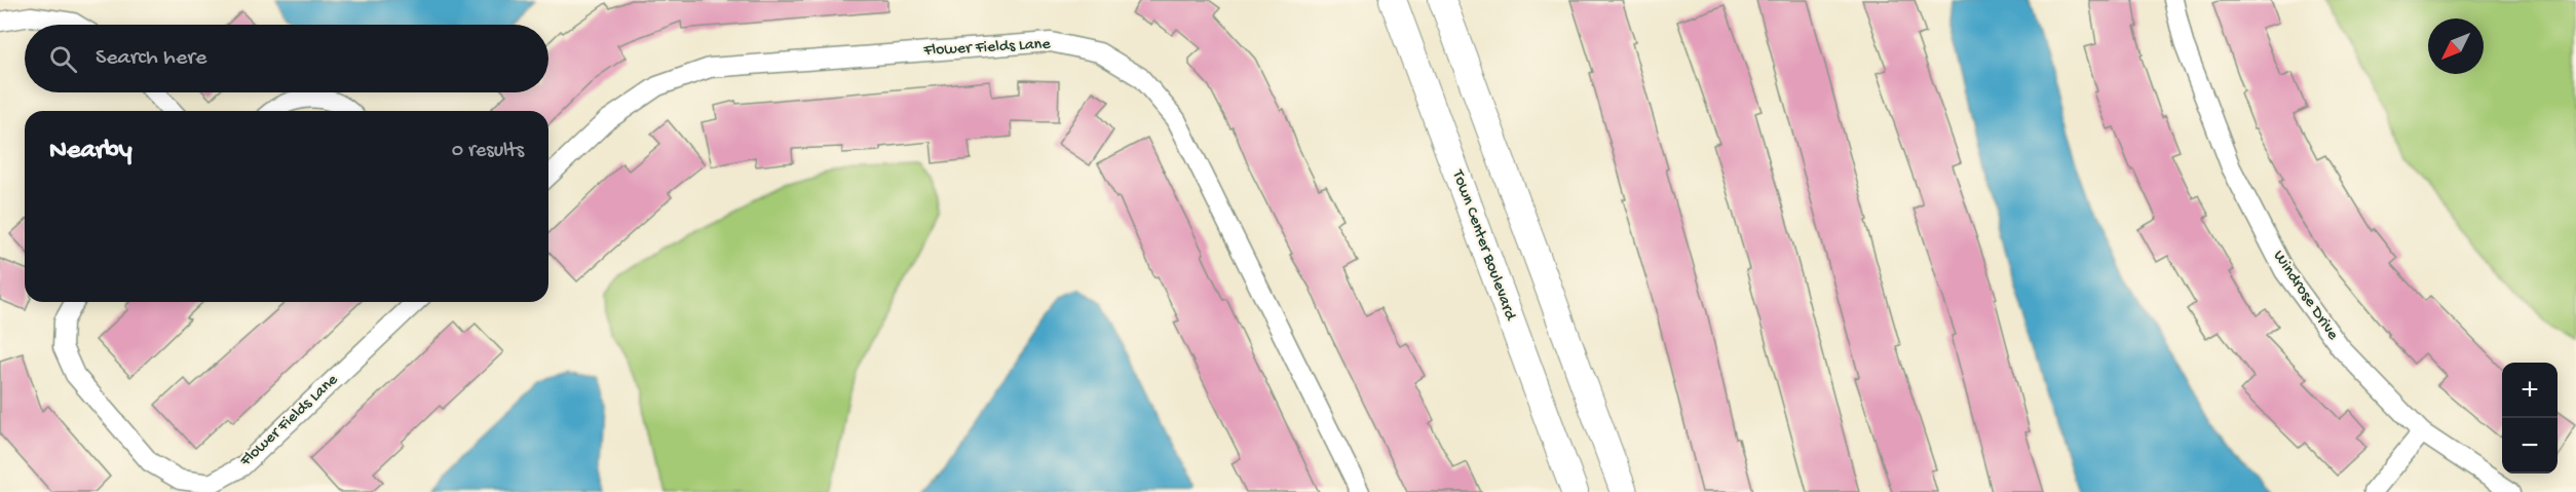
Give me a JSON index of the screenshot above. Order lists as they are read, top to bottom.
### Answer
{
  "streets": {
    "main road": ["Town Center Boulevard"],
    "street": ["Flower Fields Lane", "Windrose Drive"]
  },
  "north": "bottom left",
  "page": {
    "search": "Search here",
    "heading": ["Nearby", "0 results"],
    "map_buttons": ["+", "−"]
  }
}
